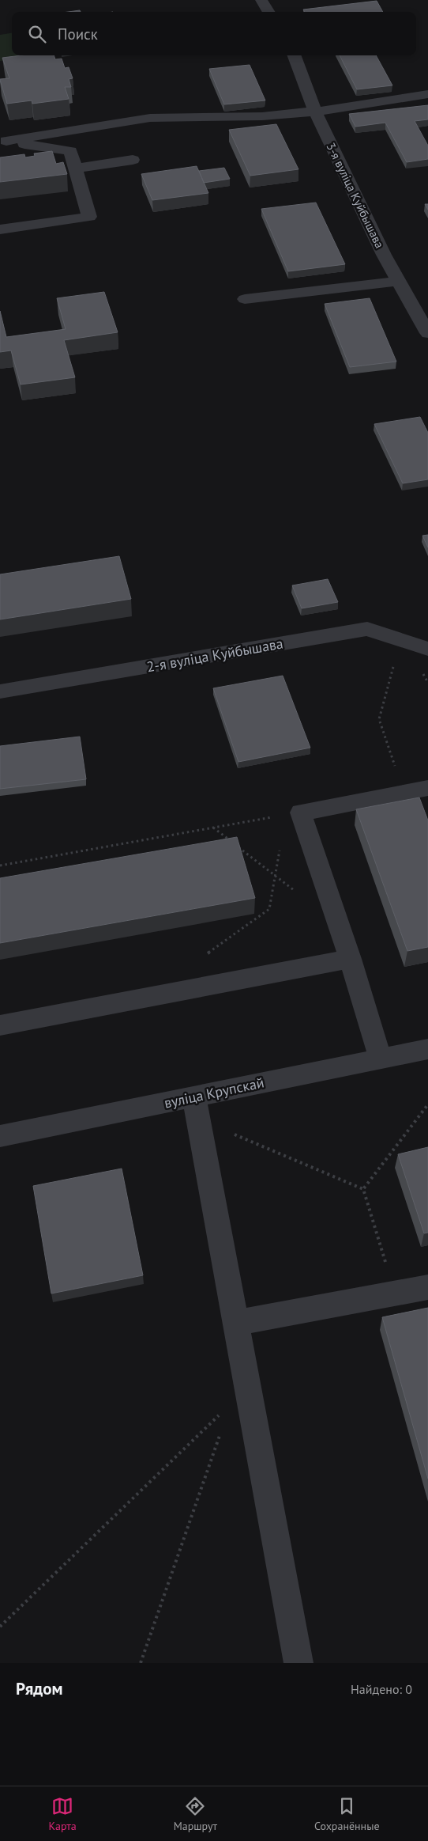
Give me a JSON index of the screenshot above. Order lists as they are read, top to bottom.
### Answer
{
  "streets": {
    "street": ["3-я вуліца Куйбышава", "2-я вуліца Куйбышава", "вуліца Крупскай"]
  },
  "page": {
    "search": "Поиск",
    "heading": ["Рядом", "Найдено: 0"],
    "nav": ["Карта", "Маршрут", "Сохранённые"]
  }
}
